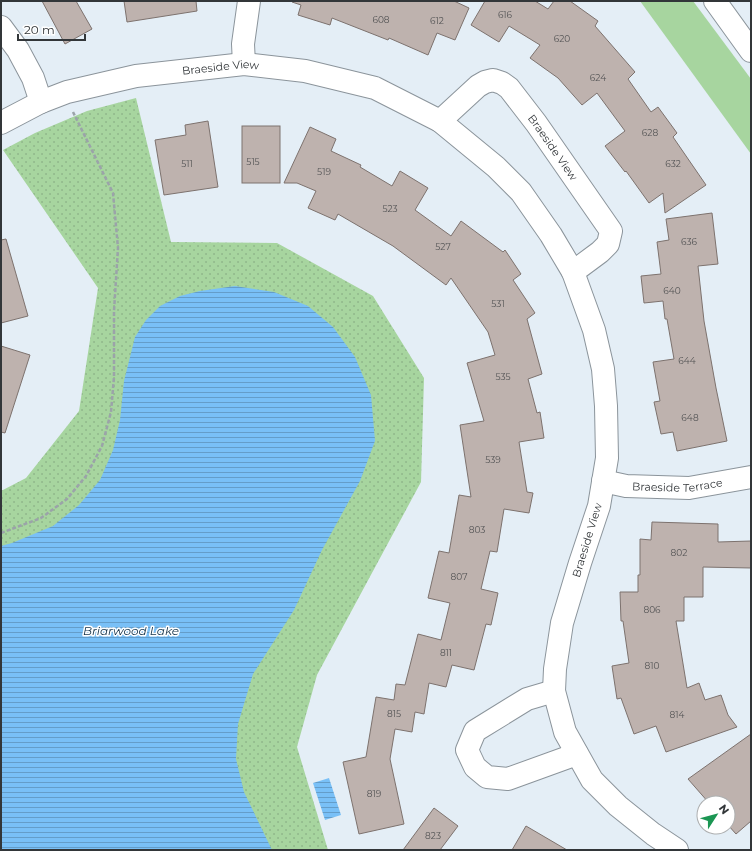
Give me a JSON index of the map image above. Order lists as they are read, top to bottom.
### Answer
{
  "streets": {
    "street": ["Braeside View", "Braeside Terrace"]
  },
  "crossings": [
    ["Braeside View", "Braeside Terrace"]
  ],
  "water": ["Briarwood Lake"],
  "house_numbers": [
    "616",
    "608",
    "612",
    "620",
    "624",
    "628",
    "515",
    "511",
    "632",
    "519",
    "523",
    "636",
    "527",
    "640",
    "531",
    "644",
    "535",
    "648",
    "539",
    "803",
    "802",
    "807",
    "806",
    "811",
    "810",
    "815",
    "814",
    "819",
    "823"
  ],
  "scale_bar": "20 m",
  "north": "top right"
}
